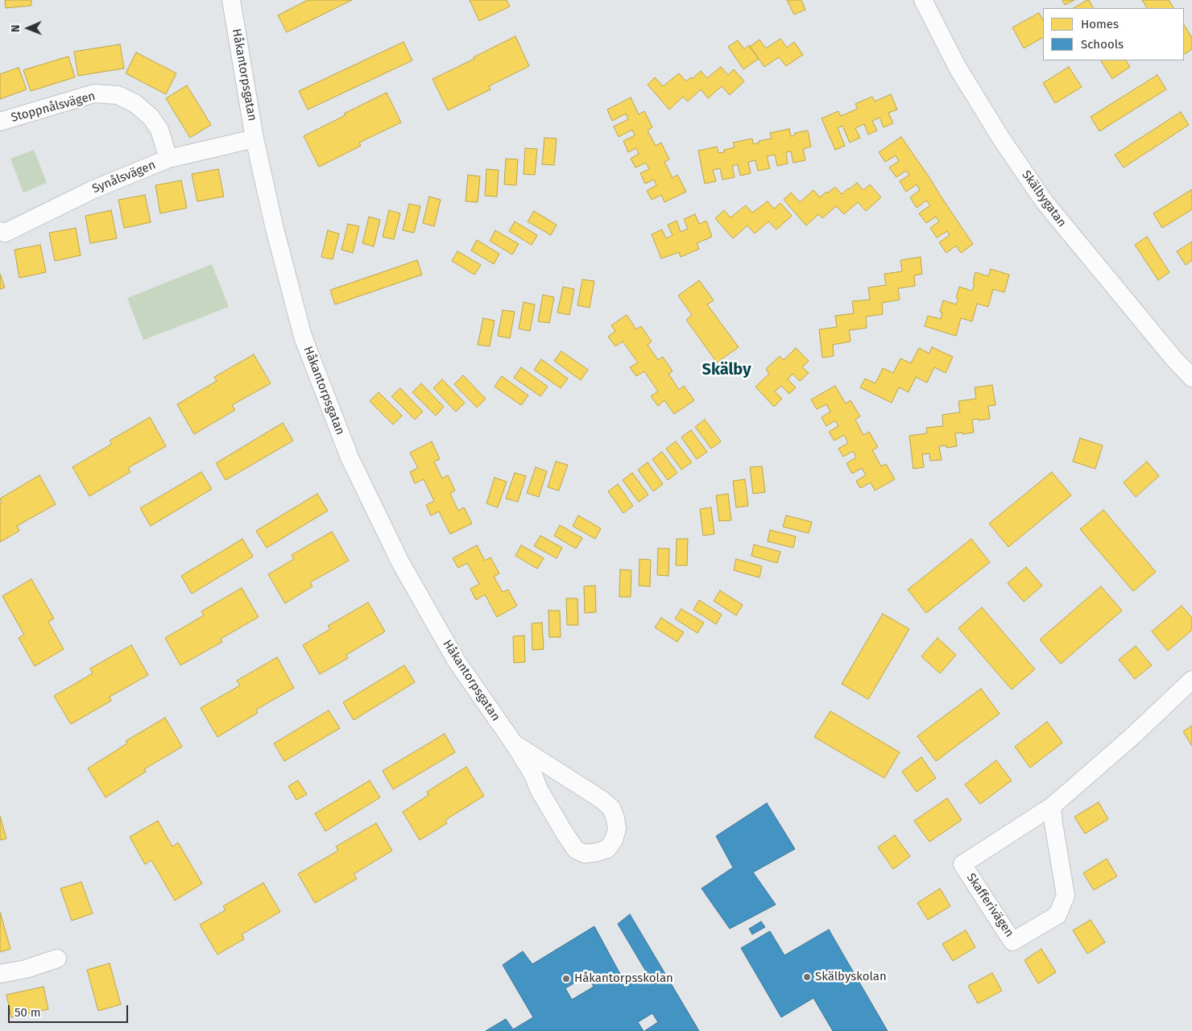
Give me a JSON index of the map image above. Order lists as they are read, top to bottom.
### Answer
{
  "streets": {
    "street": [
      "Håkantorpsgatan",
      "Stoppnålsvägen",
      "Synålsvägen",
      "Skälbygatan",
      "Skafferivägen"
    ]
  },
  "crossings": [
    ["Håkantorpsgatan", "Synålsvägen"],
    ["Stoppnålsvägen", "Synålsvägen"]
  ],
  "districts": ["Skälby"],
  "places": ["Skälbyskolan", "Håkantorpsskolan"],
  "legend": ["Homes", "Schools"],
  "scale_bar": "50 m",
  "north": "left"
}
